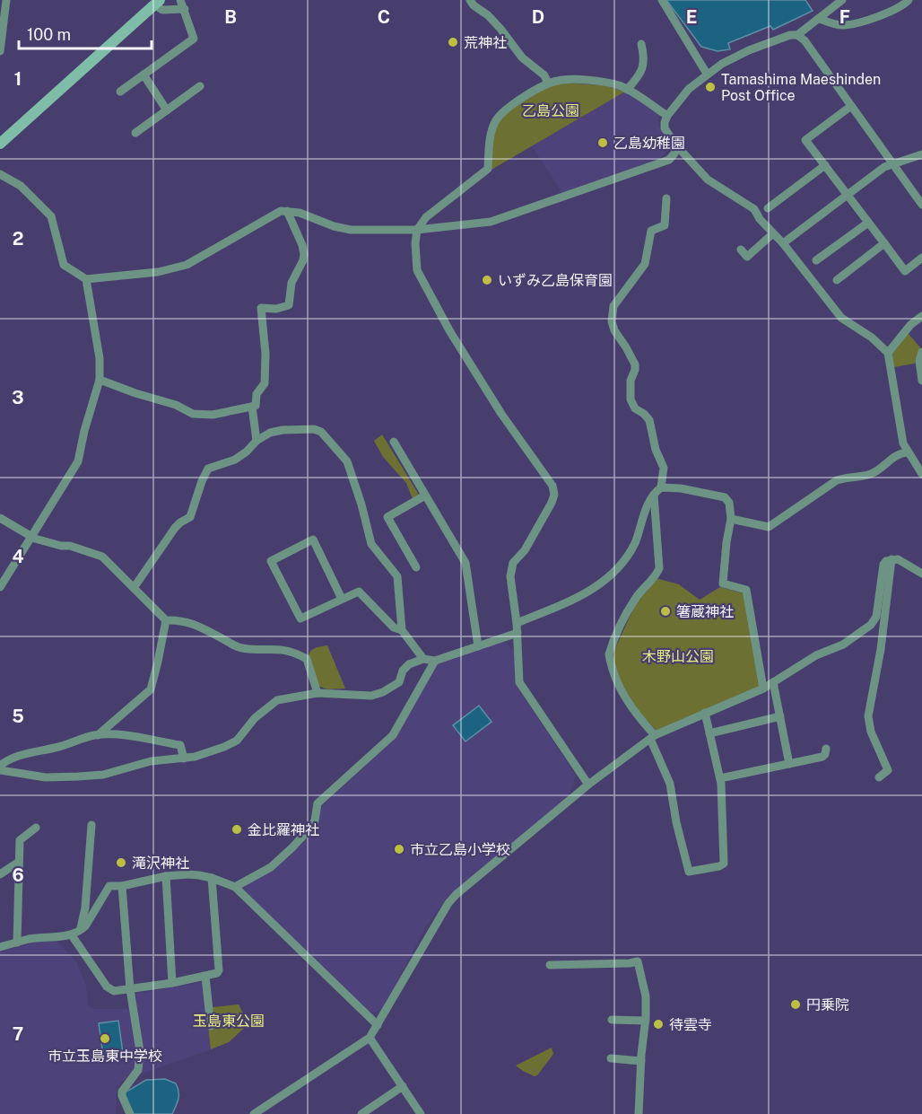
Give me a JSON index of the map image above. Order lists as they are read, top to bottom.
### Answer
{
  "parks": ["乙島公園", "木野山公園", "玉島東公園"],
  "places": [
    "荒神社",
    "Tamashima Maeshinden Post Office",
    "乙島幼稚園",
    "いずみ乙島保育園",
    "箸蔵神社",
    "金比羅神社",
    "市立乙島小学校",
    "滝沢神社",
    "円乗院",
    "待雲寺",
    "市立玉島東中学校"
  ],
  "scale_bar": "100 m",
  "grid": {
    "columns": [
      "B",
      "C",
      "D",
      "E",
      "F"
    ],
    "rows": [
      "1",
      "2",
      "3",
      "4",
      "5",
      "6",
      "7"
    ]
  }
}
